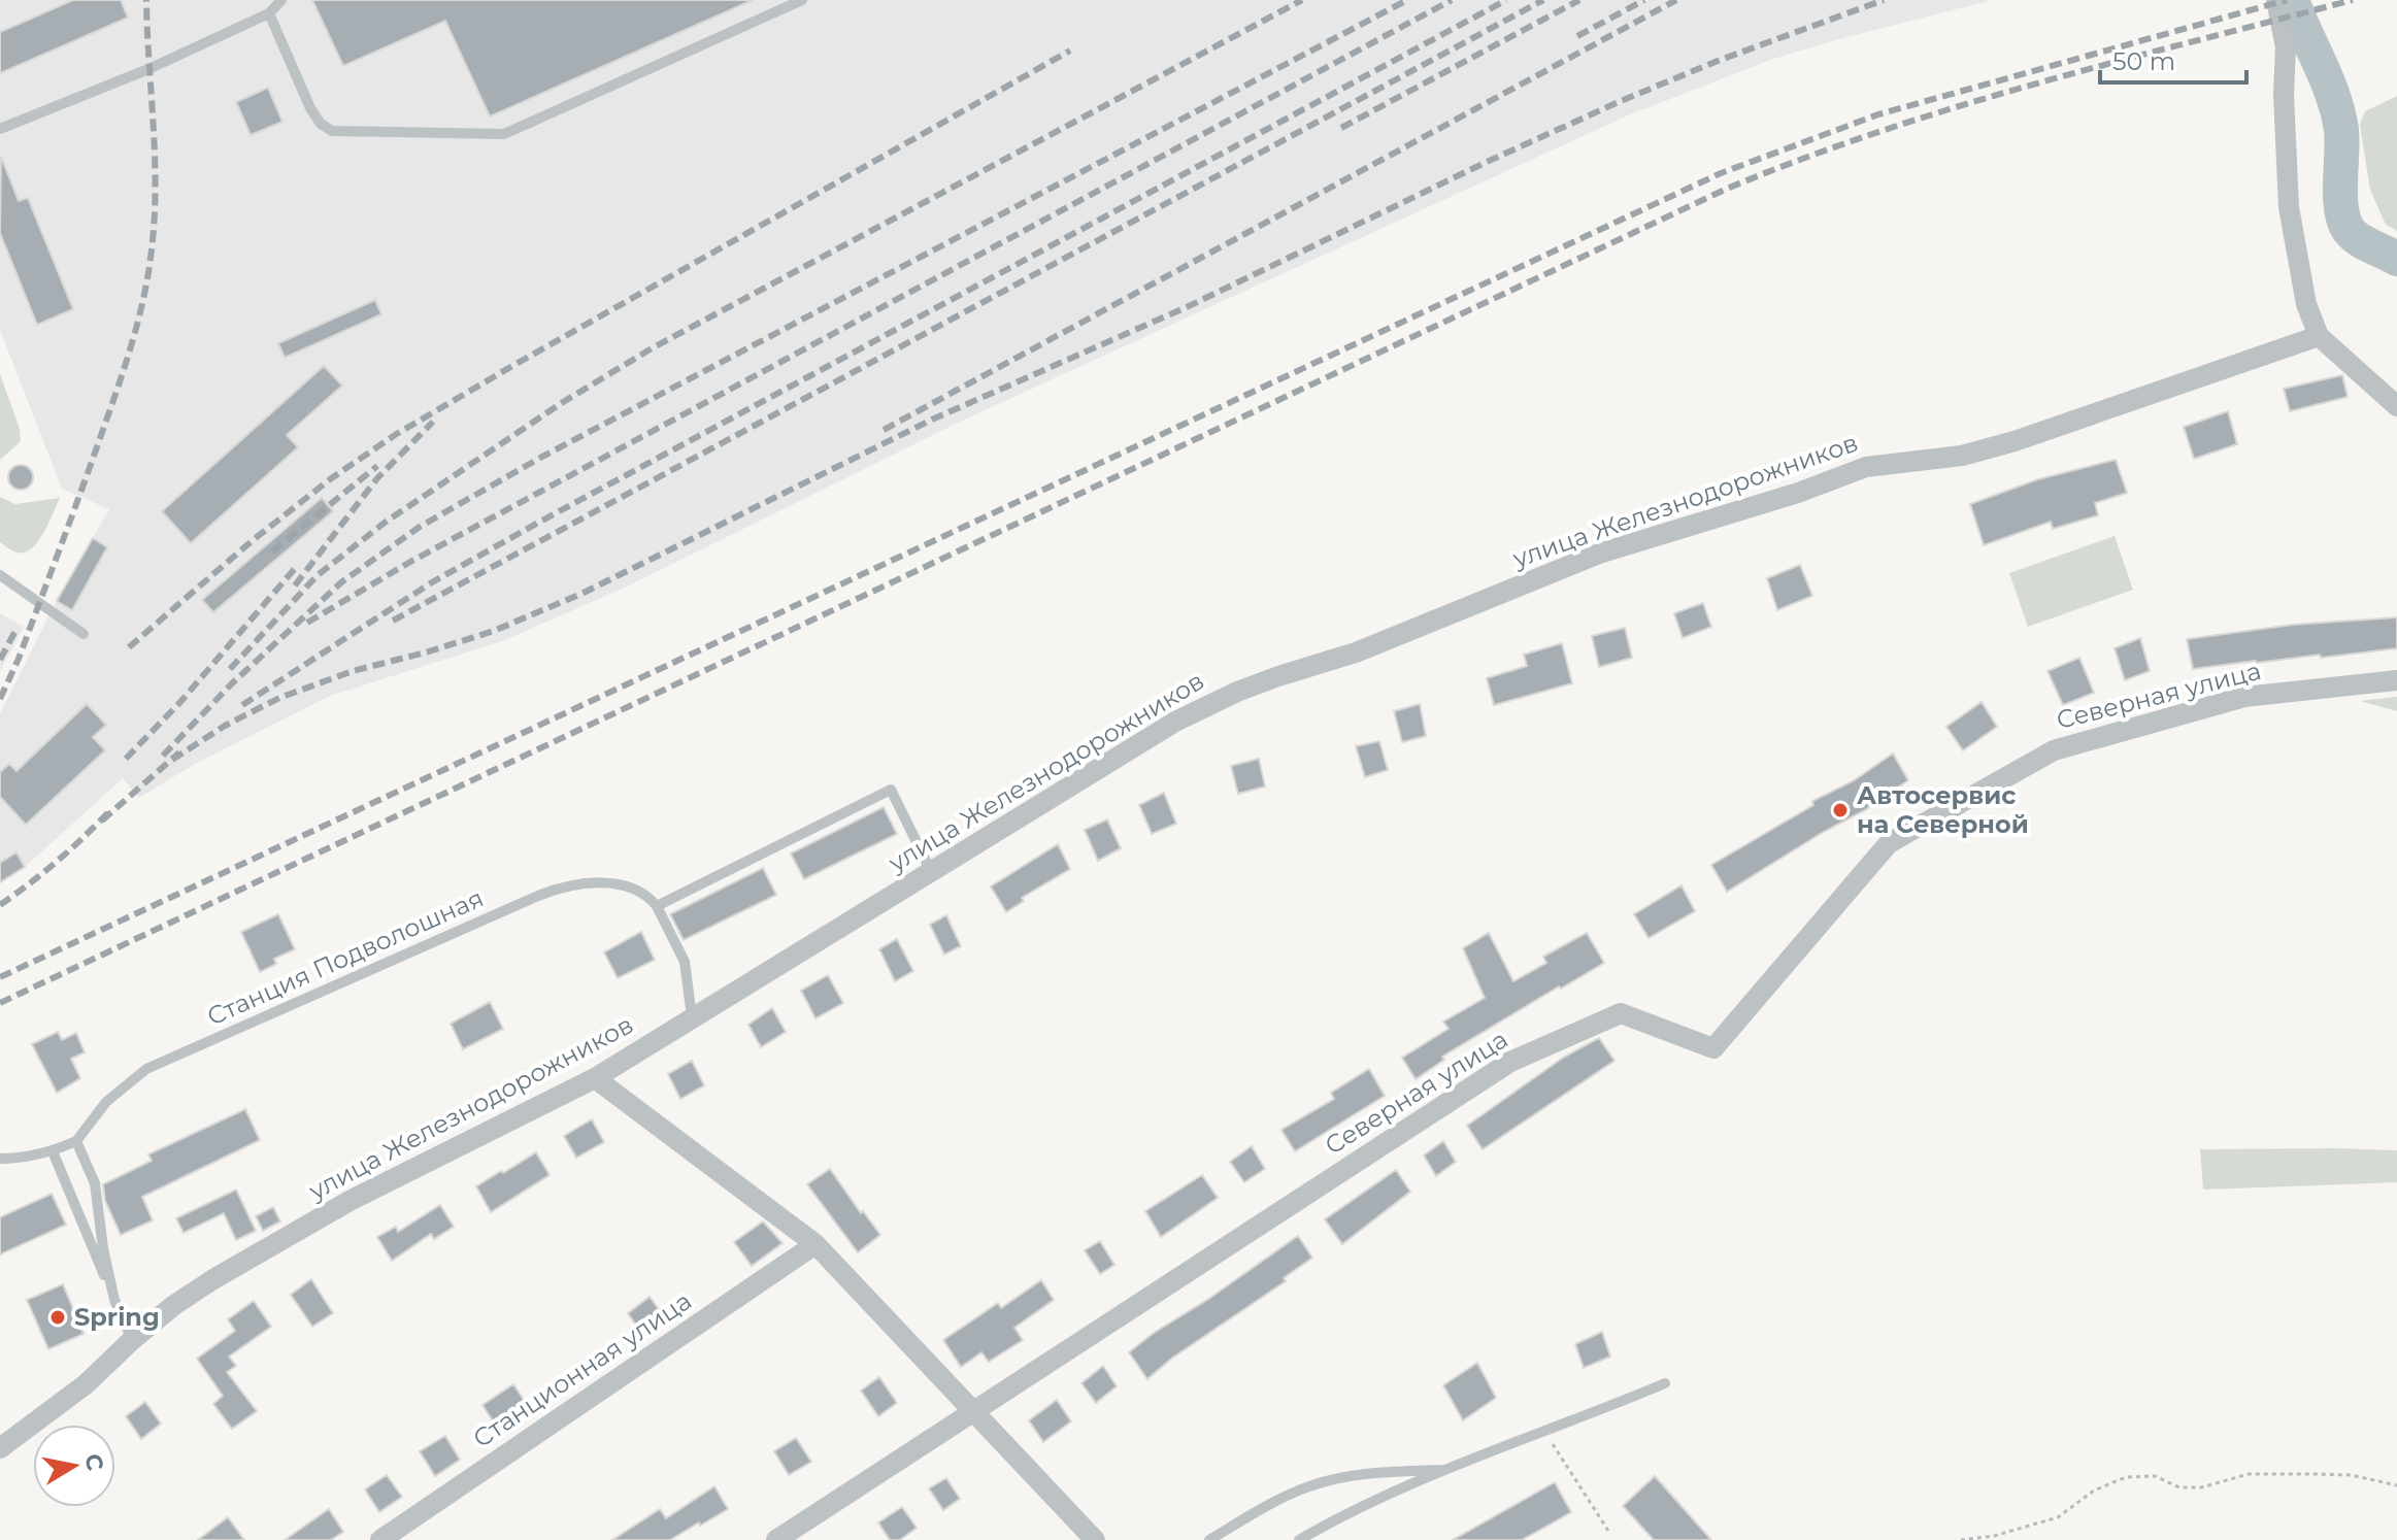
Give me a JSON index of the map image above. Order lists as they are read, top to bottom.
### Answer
{
  "streets": {
    "street": ["улица Железнодорожников", "Северная улица", "Станционная улица"],
    "lane": ["Станция Подволошная"]
  },
  "places": ["Автосервис на Северной", "Spring"],
  "scale_bar": "50 m",
  "north": "right"
}
